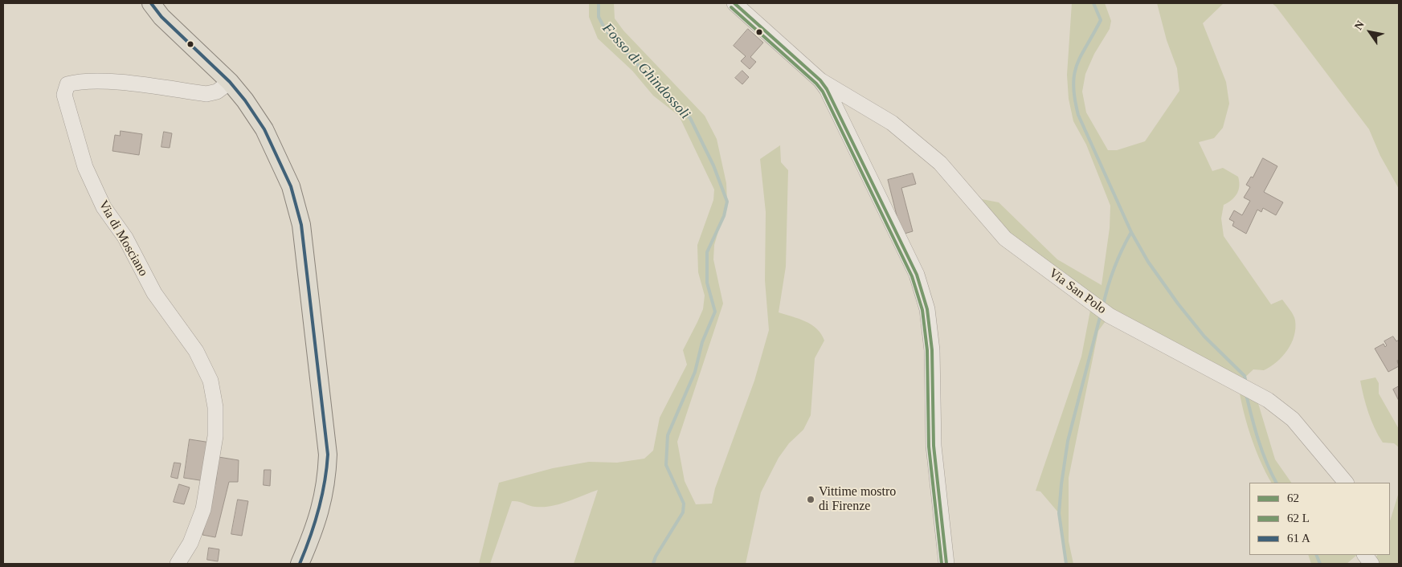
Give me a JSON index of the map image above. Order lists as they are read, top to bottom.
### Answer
{
  "streets": {
    "street": ["Via di Mosciano", "Via San Polo"]
  },
  "water": ["Fosso di Ghindossoli"],
  "places": ["Vittime mostro di Firenze"],
  "lines": ["transit line 62"],
  "legend": ["62", "62 L", "61 A"],
  "north": "top left"
}
